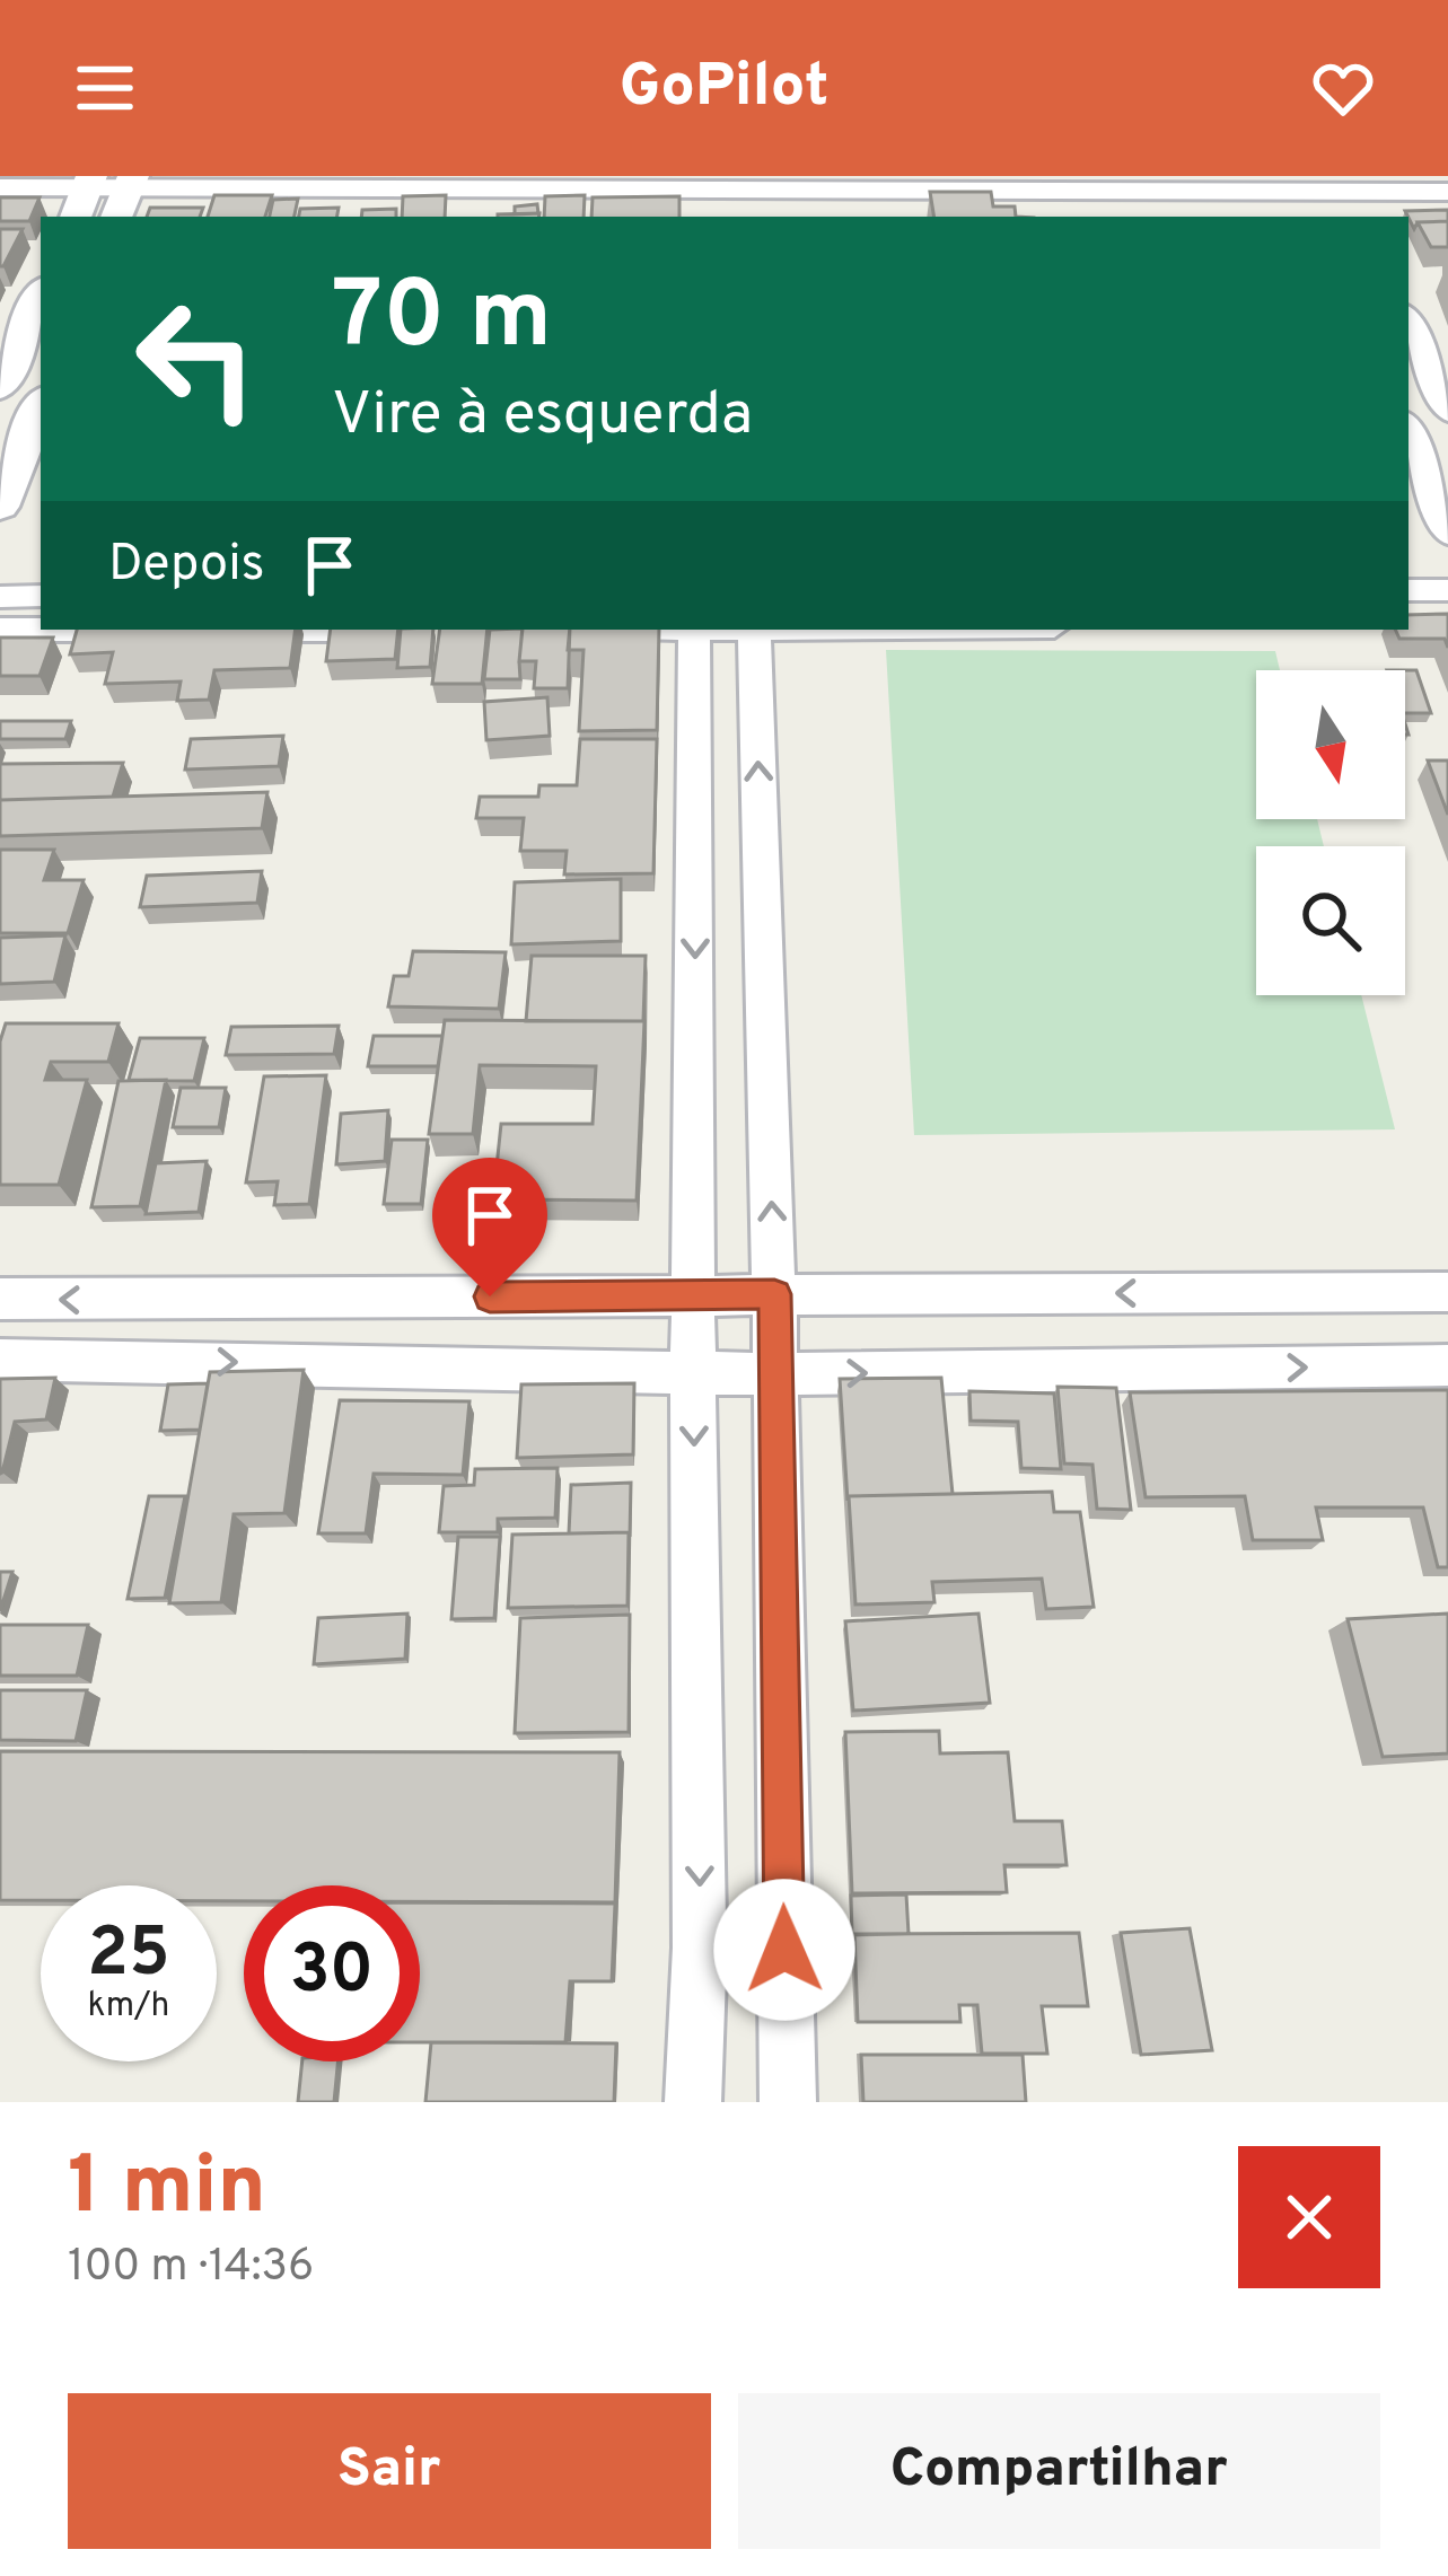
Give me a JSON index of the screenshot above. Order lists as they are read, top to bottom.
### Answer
{
  "north": "bottom",
  "page": {
    "header": "GoPilot",
    "turn": ["70 m", "Vire à esquerda"],
    "then": "Depois",
    "speed": "25 km/h",
    "limit": "30",
    "heading": ["1 min", "100 m · 14:36"],
    "buttons": ["Sair", "Compartilhar"]
  }
}
